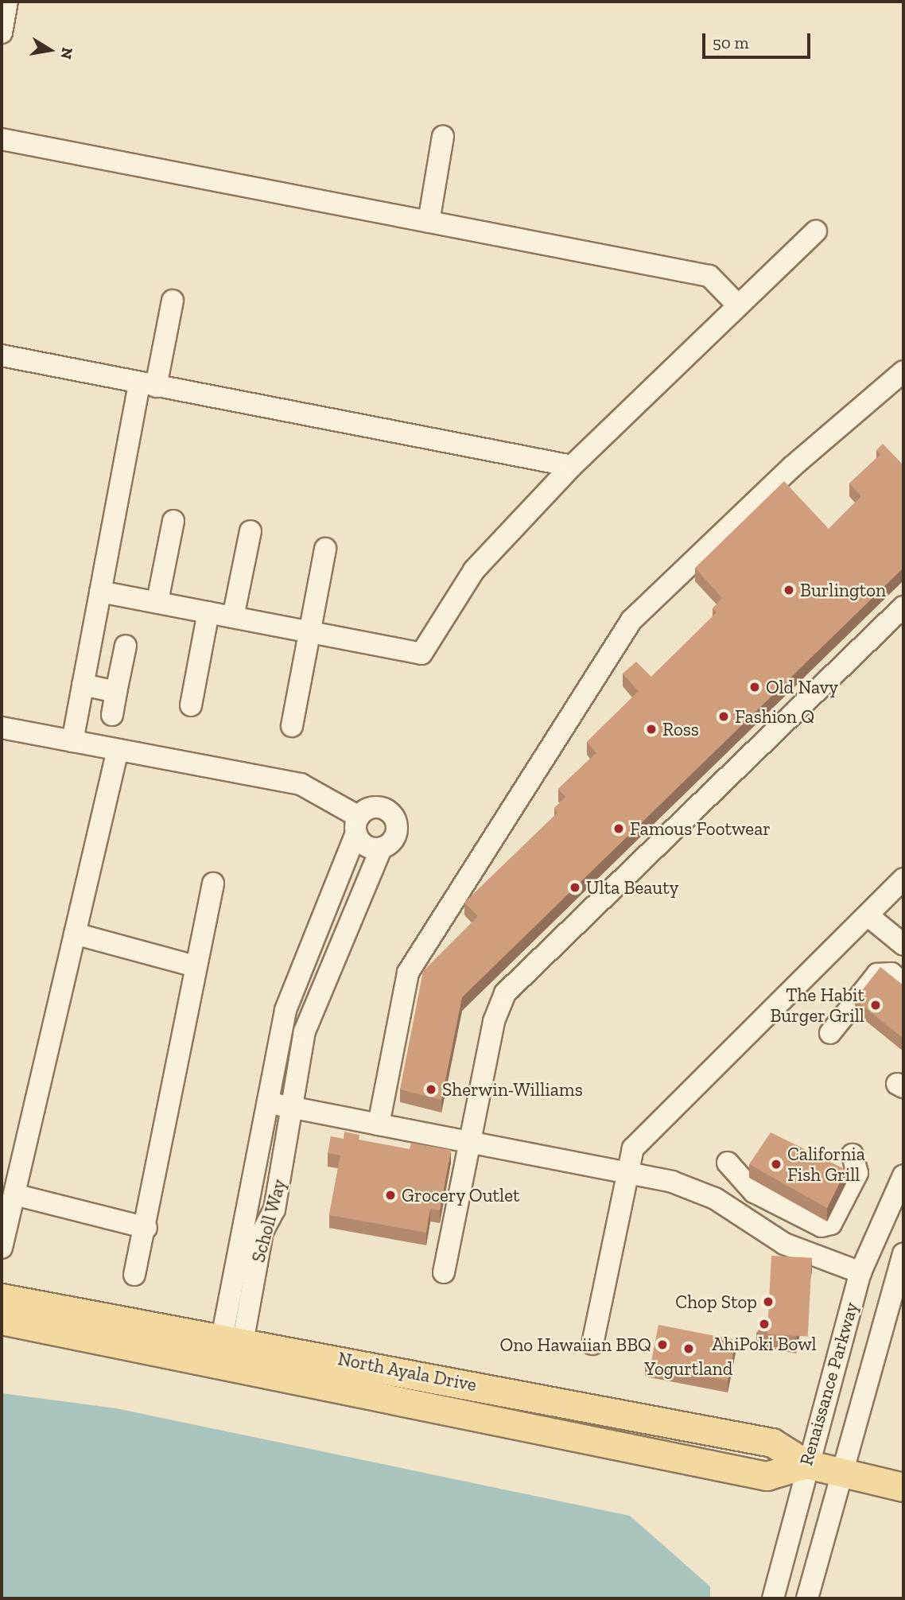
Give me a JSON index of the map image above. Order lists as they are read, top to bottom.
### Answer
{
  "streets": {
    "main road": ["North Ayala Drive"],
    "street": ["Scholl Way", "Renaissance Parkway"]
  },
  "crossings": [
    ["Scholl Way", "North Ayala Drive"],
    ["North Ayala Drive", "Renaissance Parkway"]
  ],
  "places": [
    "Burlington",
    "Old Navy",
    "Fashion Q",
    "Ross",
    "Famous Footwear",
    "Ulta Beauty",
    "The Habit Burger Grill",
    "Sherwin-Williams",
    "California Fish Grill",
    "Grocery Outlet",
    "Chop Stop",
    "AhiPoki Bowl",
    "Ono Hawaiian BBQ",
    "Yogurtland"
  ],
  "scale_bar": "50 m",
  "north": "right"
}
